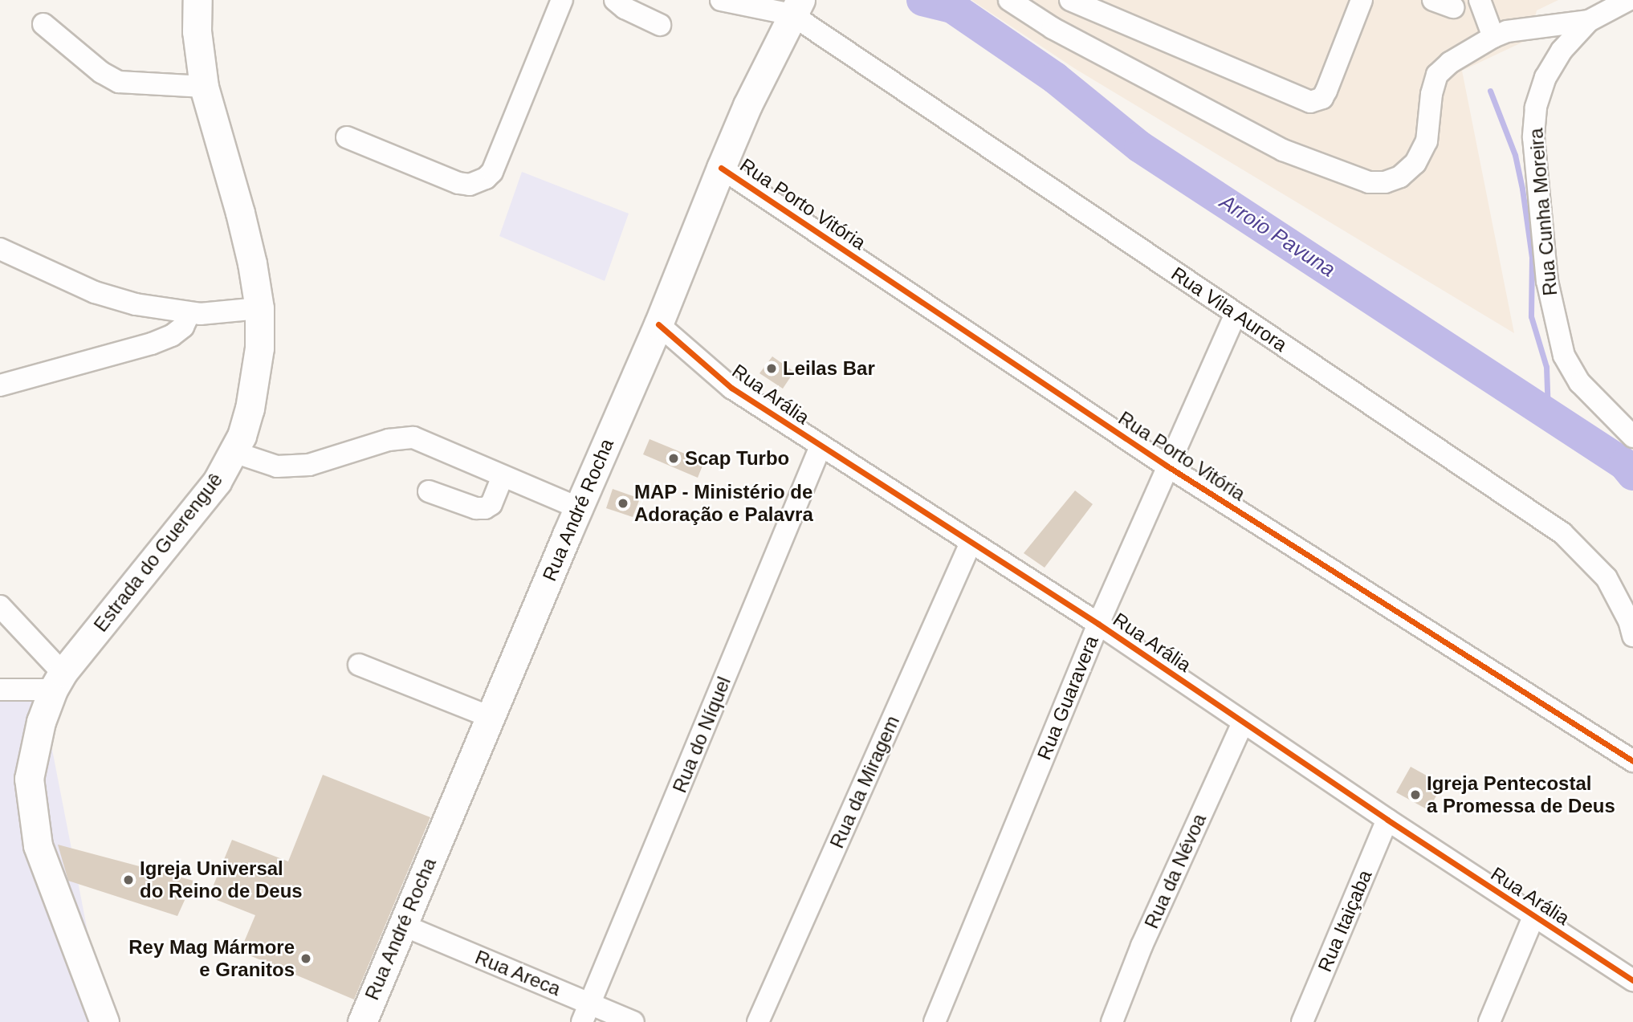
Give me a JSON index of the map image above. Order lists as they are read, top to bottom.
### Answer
{
  "streets": {
    "main road": ["Rua André Rocha", "Estrada do Guerenguê"],
    "street": [
      "Rua Porto Vitória",
      "Rua Cunha Moreira",
      "Rua Vila Aurora",
      "Rua Arália",
      "Rua Guaravera",
      "Rua do Níquel",
      "Rua da Miragem",
      "Rua da Névoa",
      "Rua Itaiçaba",
      "Rua Areca"
    ]
  },
  "crossings": [
    ["Rua Porto Vitória", "Rua André Rocha"],
    ["Rua Porto Vitória", "Rua Guaravera"],
    ["Rua Vila Aurora", "Rua André Rocha"],
    ["Rua Vila Aurora", "Rua Guaravera"],
    ["Rua Arália", "Rua André Rocha"],
    ["Rua Arália", "Rua Guaravera"],
    ["Rua Arália", "Rua do Níquel"],
    ["Rua Arália", "Rua da Miragem"],
    ["Rua Arália", "Rua da Névoa"],
    ["Rua Arália", "Rua Itaiçaba"],
    ["Rua André Rocha", "Rua Areca"],
    ["Rua do Níquel", "Rua Areca"]
  ],
  "water": ["Arroio Pavuna"],
  "places": [
    "Leilas Bar",
    "Scap Turbo",
    "MAP - Ministério de Adoração e Palavra",
    "Igreja Pentecostal a Promessa de Deus",
    "Igreja Universal do Reino de Deus",
    "Rey Mag Mármore e Granitos"
  ]
}
